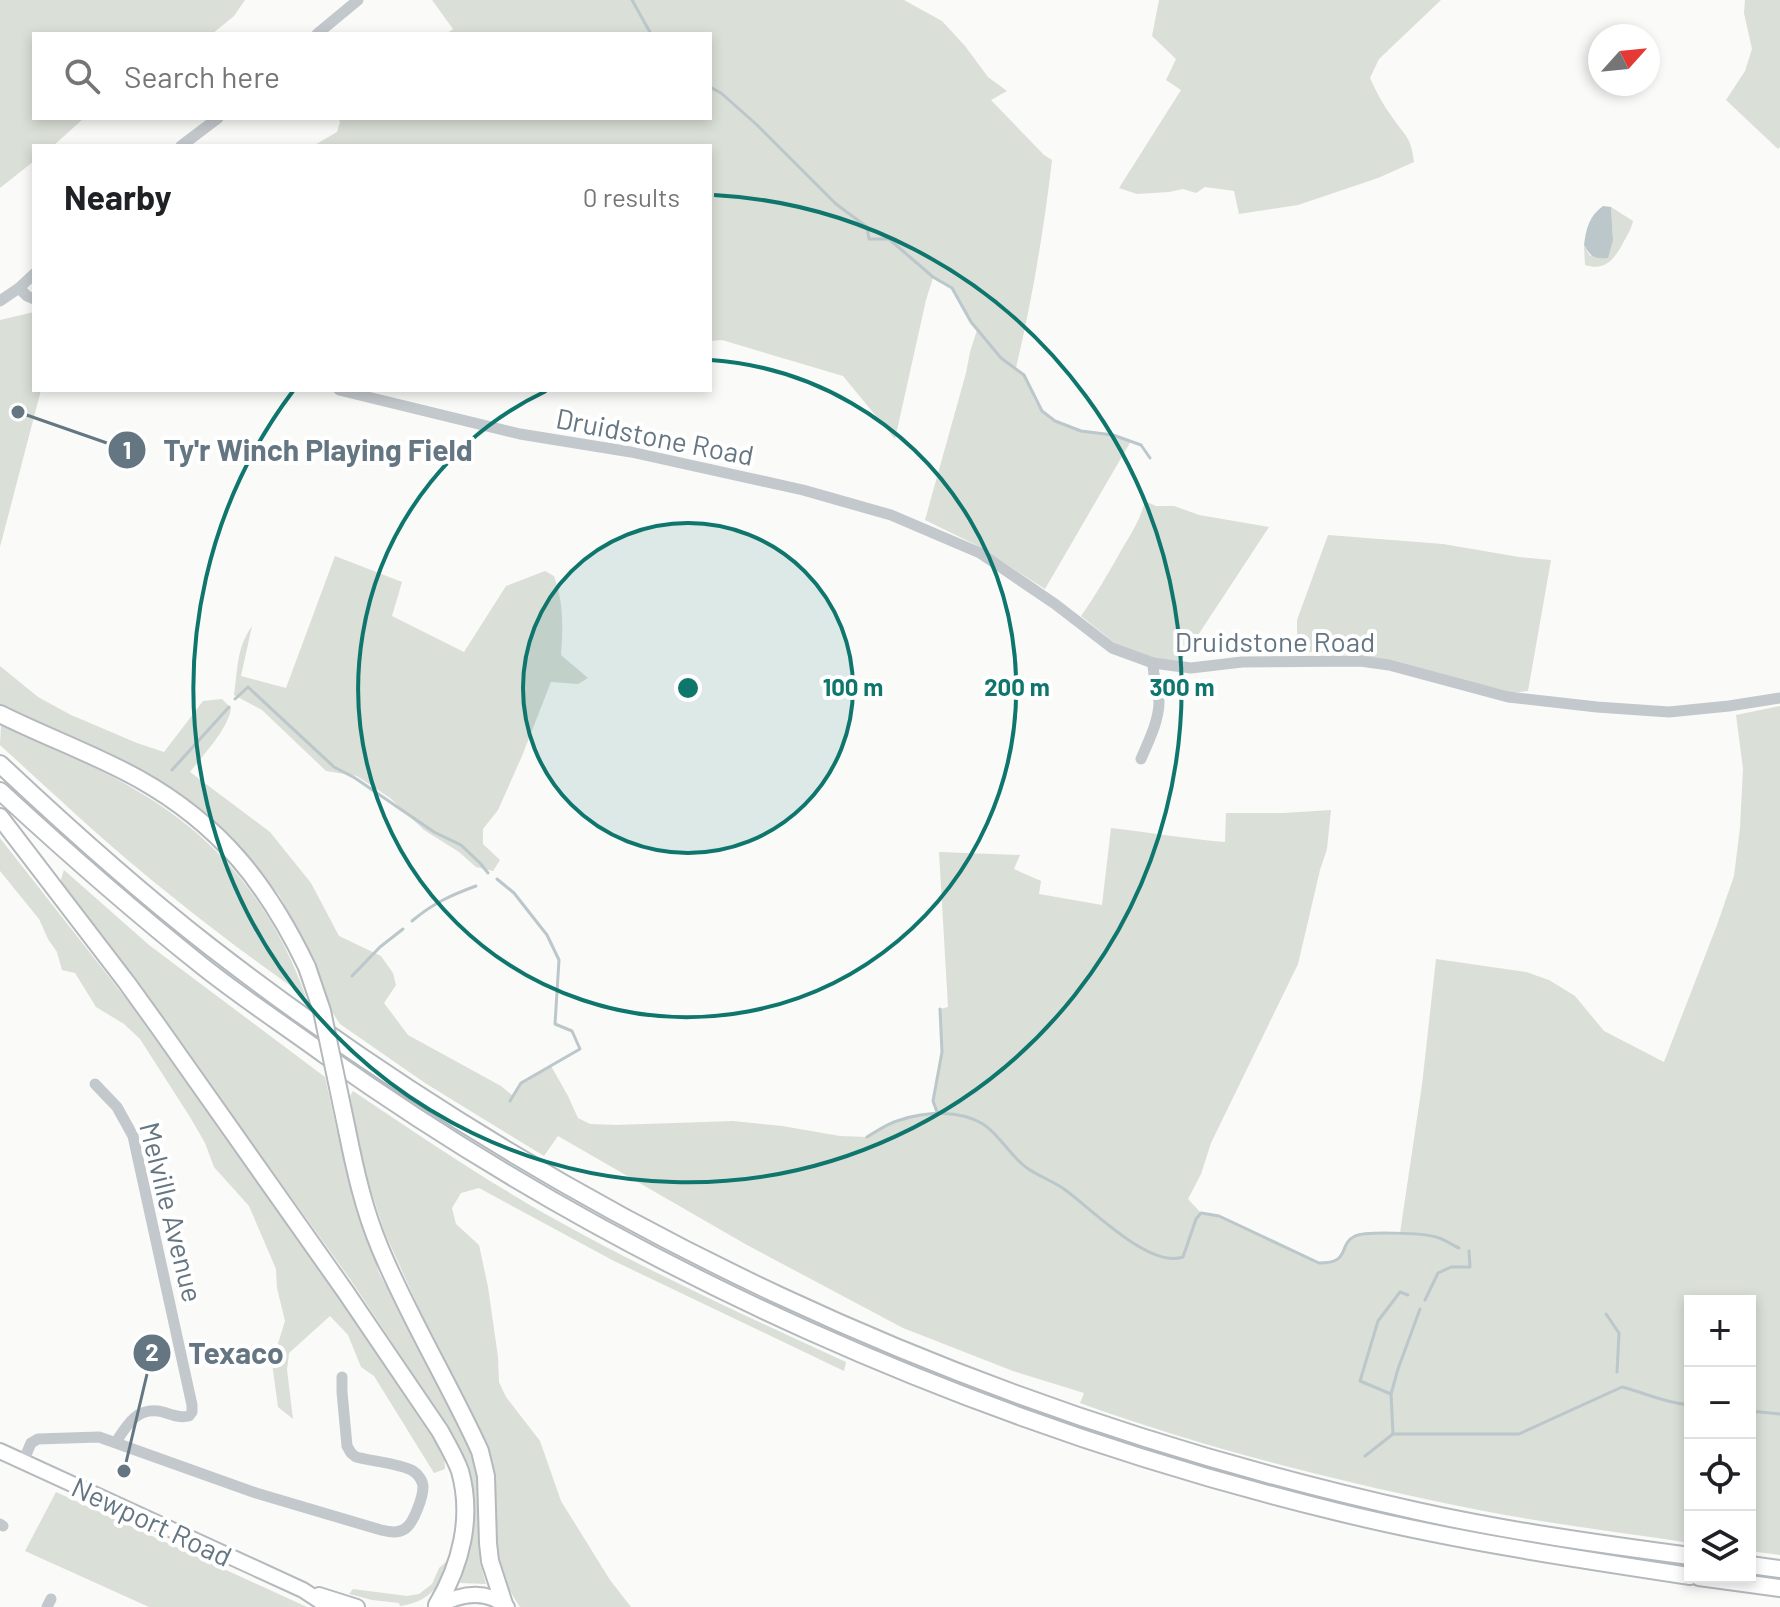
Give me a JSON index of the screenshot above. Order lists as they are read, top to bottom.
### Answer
{
  "streets": {
    "main road": ["Newport Road"],
    "street": ["Druidstone Road", "Melville Avenue"]
  },
  "places": ["Ty'r Winch Playing Field", "Texaco"],
  "north": "top right",
  "page": {
    "search": "Search here",
    "heading": ["Nearby", "0 results"],
    "map_buttons": ["+", "−"]
  },
  "rings": ["100 m", "200 m", "300 m"]
}
